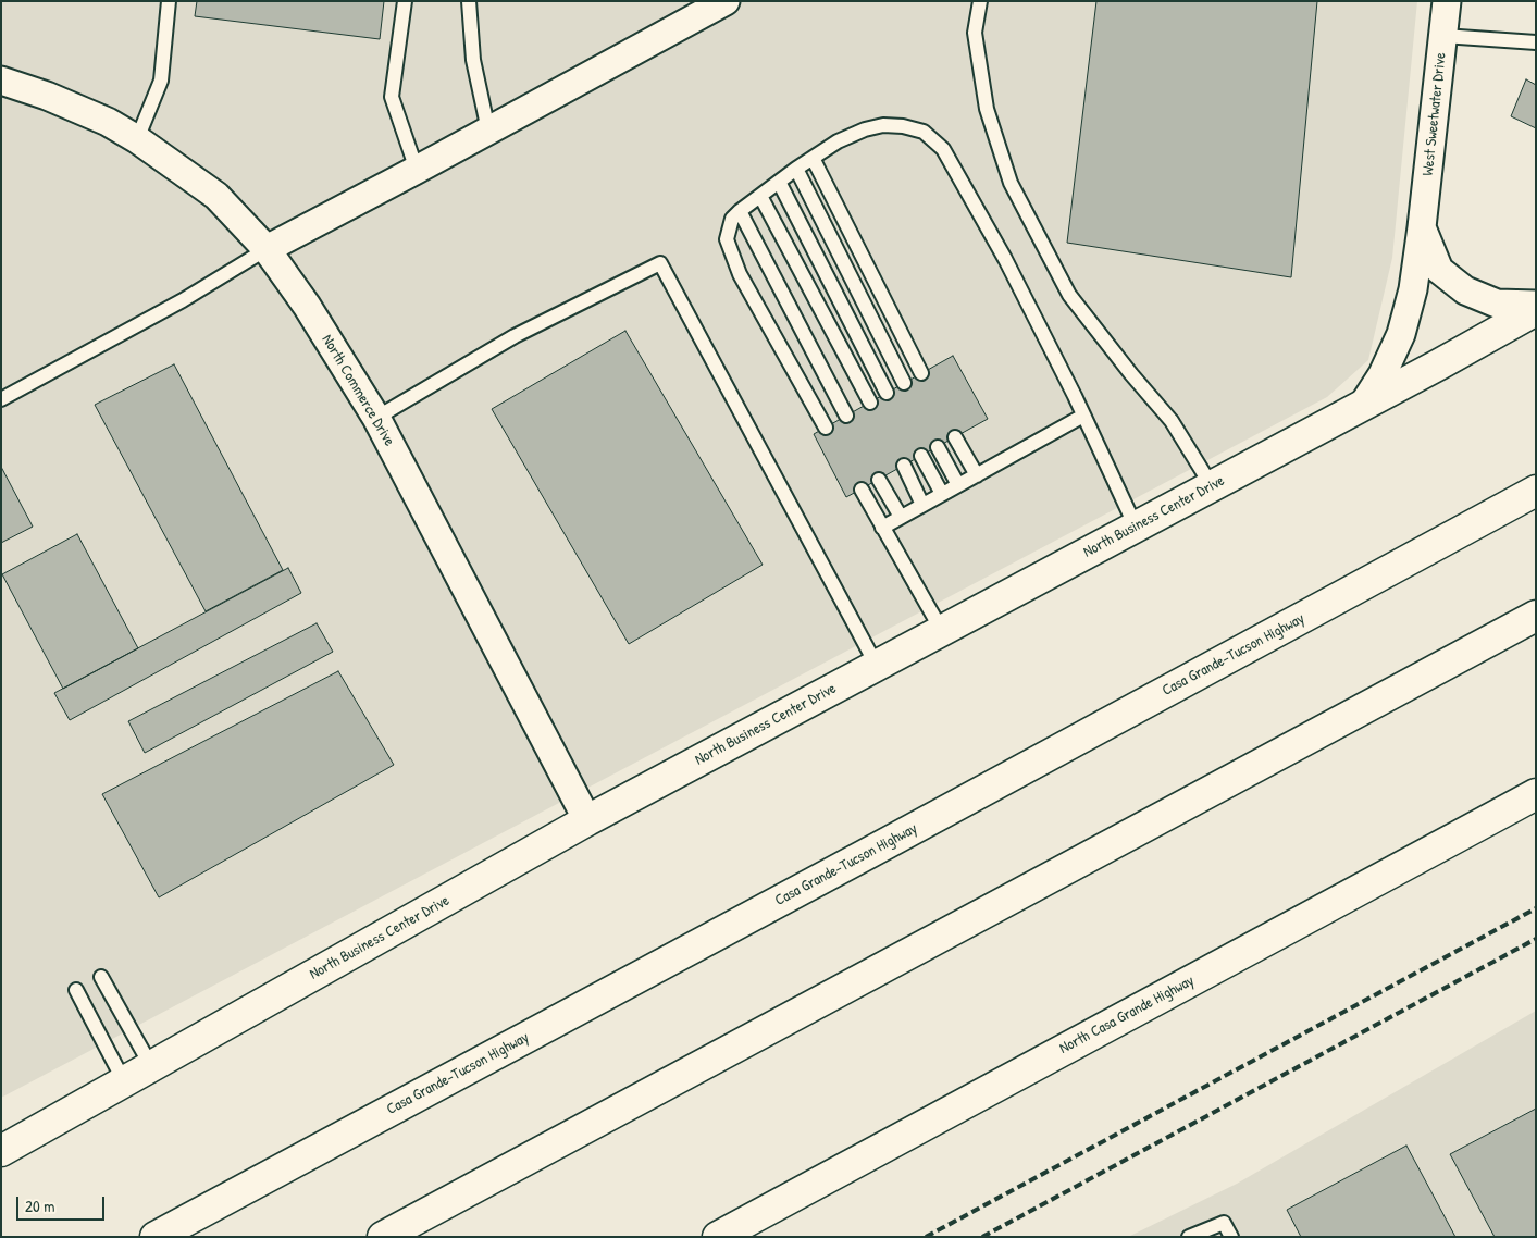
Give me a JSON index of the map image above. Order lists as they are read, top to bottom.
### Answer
{
  "streets": {
    "main road": ["North Business Center Drive", "Casa Grande-Tucson Highway", "North Casa Grande Highway"],
    "street": ["West Sweetwater Drive", "North Commerce Drive"]
  },
  "crossings": [
    ["West Sweetwater Drive", "North Business Center Drive"],
    ["North Commerce Drive", "North Business Center Drive"]
  ],
  "scale_bar": "20 m"
}
